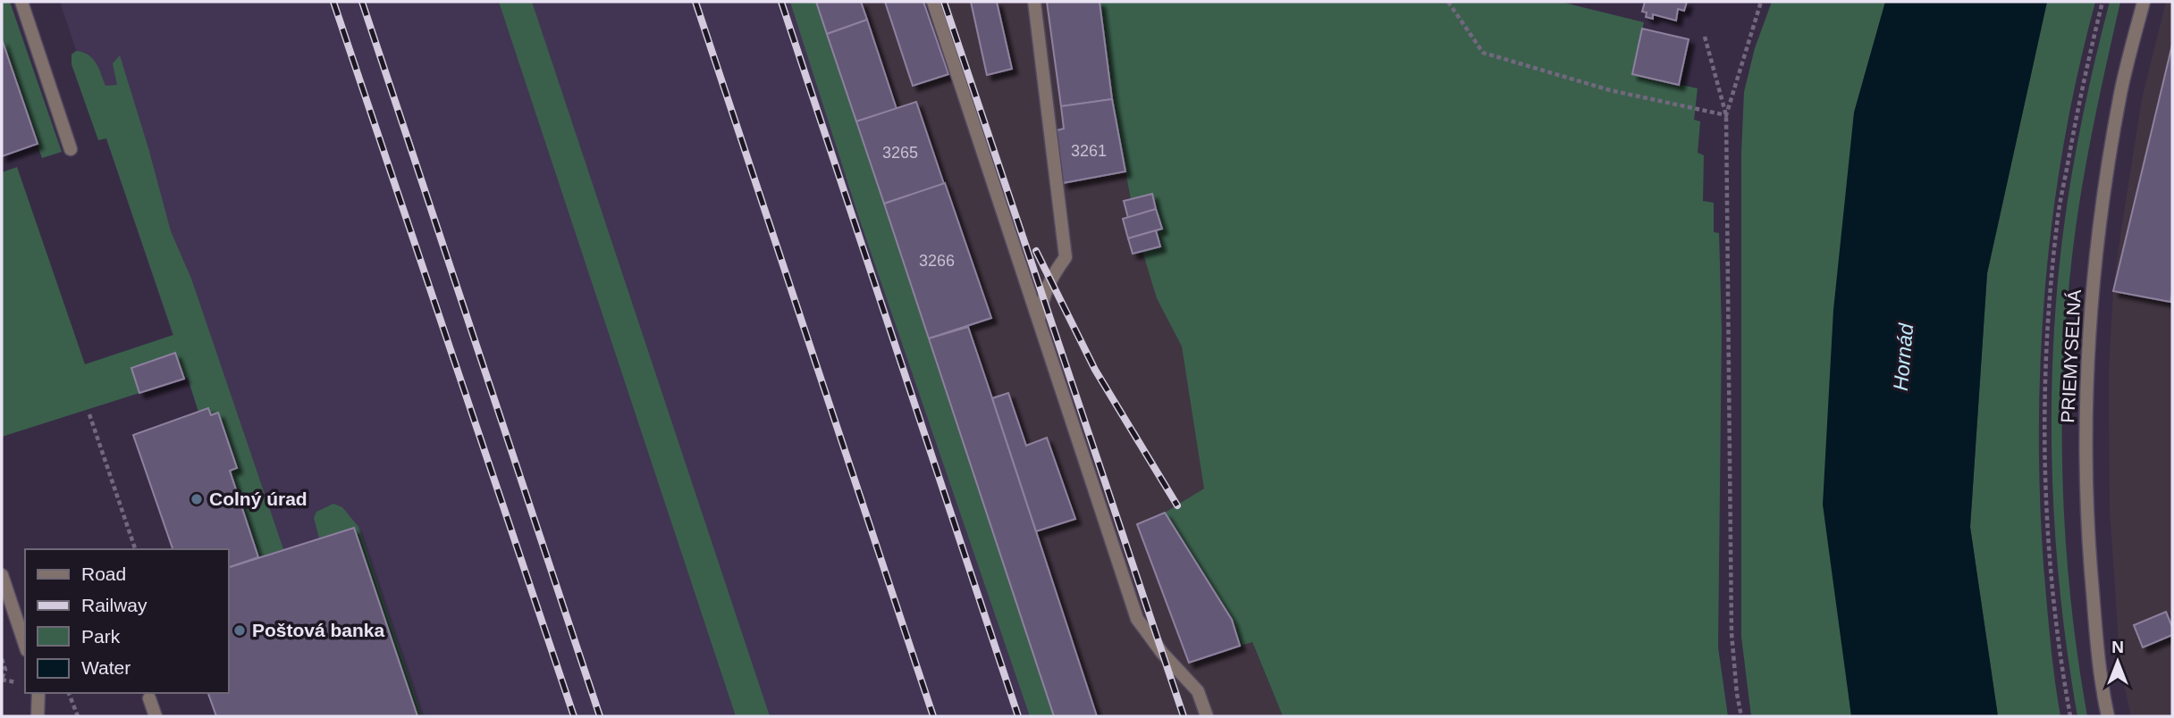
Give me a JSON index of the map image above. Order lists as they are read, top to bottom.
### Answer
{
  "streets": {
    "street": ["PRIEMYSELNÁ"]
  },
  "water": ["Hornád"],
  "places": ["Colný úrad", "Poštová banka"],
  "house_numbers": ["3261", "3265", "3266"],
  "legend": [
    "Road",
    "Railway",
    "Park",
    "Water"
  ],
  "north": "top"
}
